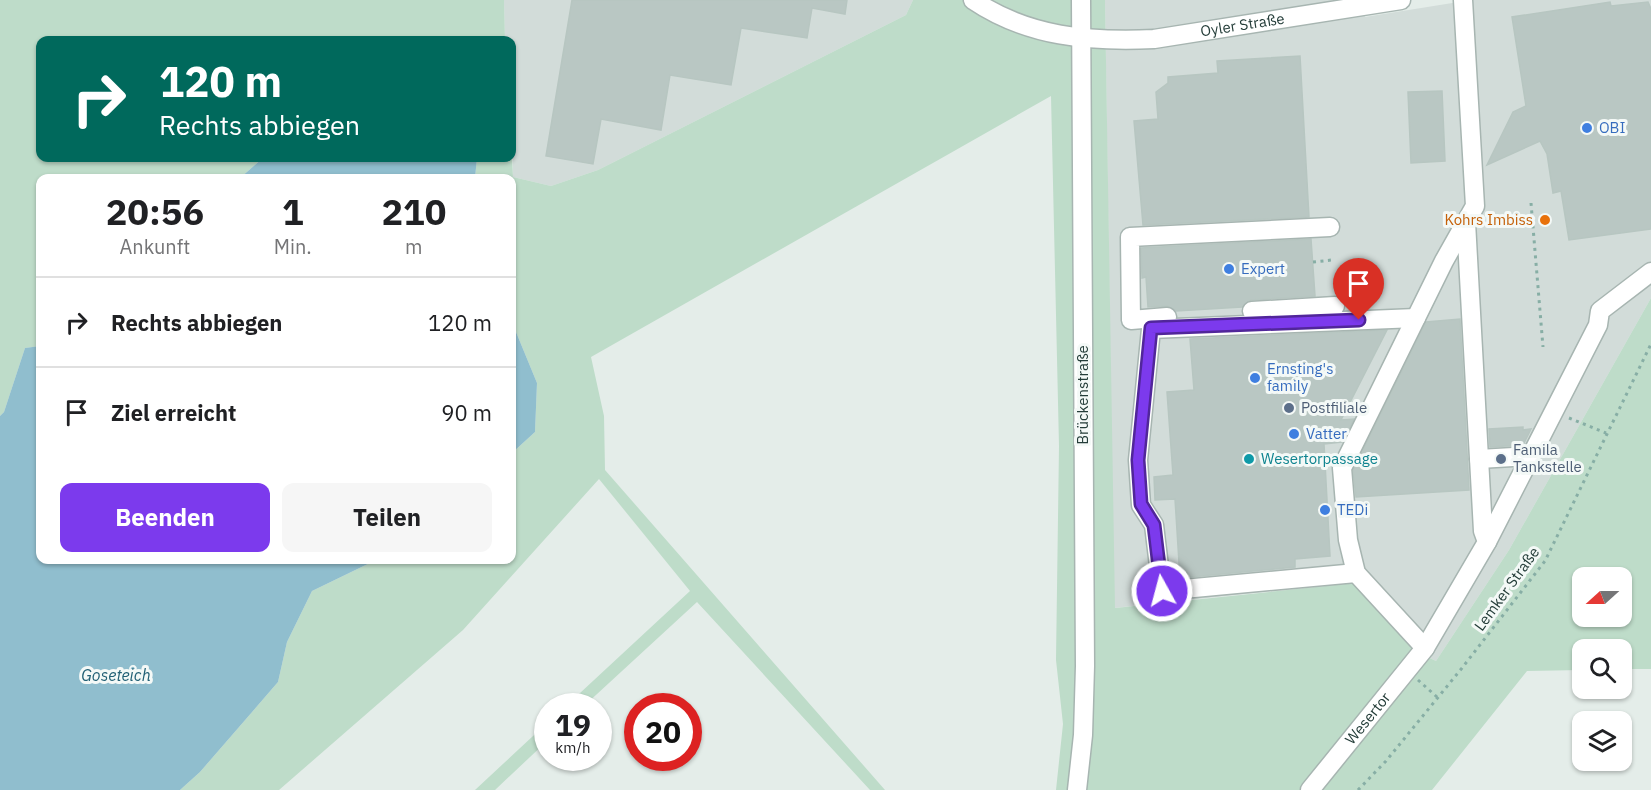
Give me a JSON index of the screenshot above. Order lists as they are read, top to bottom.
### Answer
{
  "streets": {
    "street": ["Oyler Straße", "Brückenstraße", "Wesertor"],
    "path": ["Lemker Straße"]
  },
  "crossings": [
    ["Oyler Straße", "Brückenstraße"]
  ],
  "water": ["Goseteich"],
  "places": [
    "OBI",
    "Kohrs Imbiss",
    "Expert",
    "Ernsting's family",
    "Postfiliale",
    "Vatter",
    "Wesertorpassage",
    "Famila Tankstelle",
    "TEDi"
  ],
  "north": "left",
  "page": {
    "turn": ["120 m", "Rechts abbiegen"],
    "eta": [
      "20:56",
      "Ankunft",
      "1",
      "Min.",
      "210",
      "m"
    ],
    "list": [
      {
        "name": "Rechts abbiegen",
        "value": "120 m"
      },
      {
        "name": "Ziel erreicht",
        "value": "90 m"
      }
    ],
    "buttons": ["Beenden", "Teilen"],
    "speed": "19 km/h",
    "limit": "20"
  }
}
